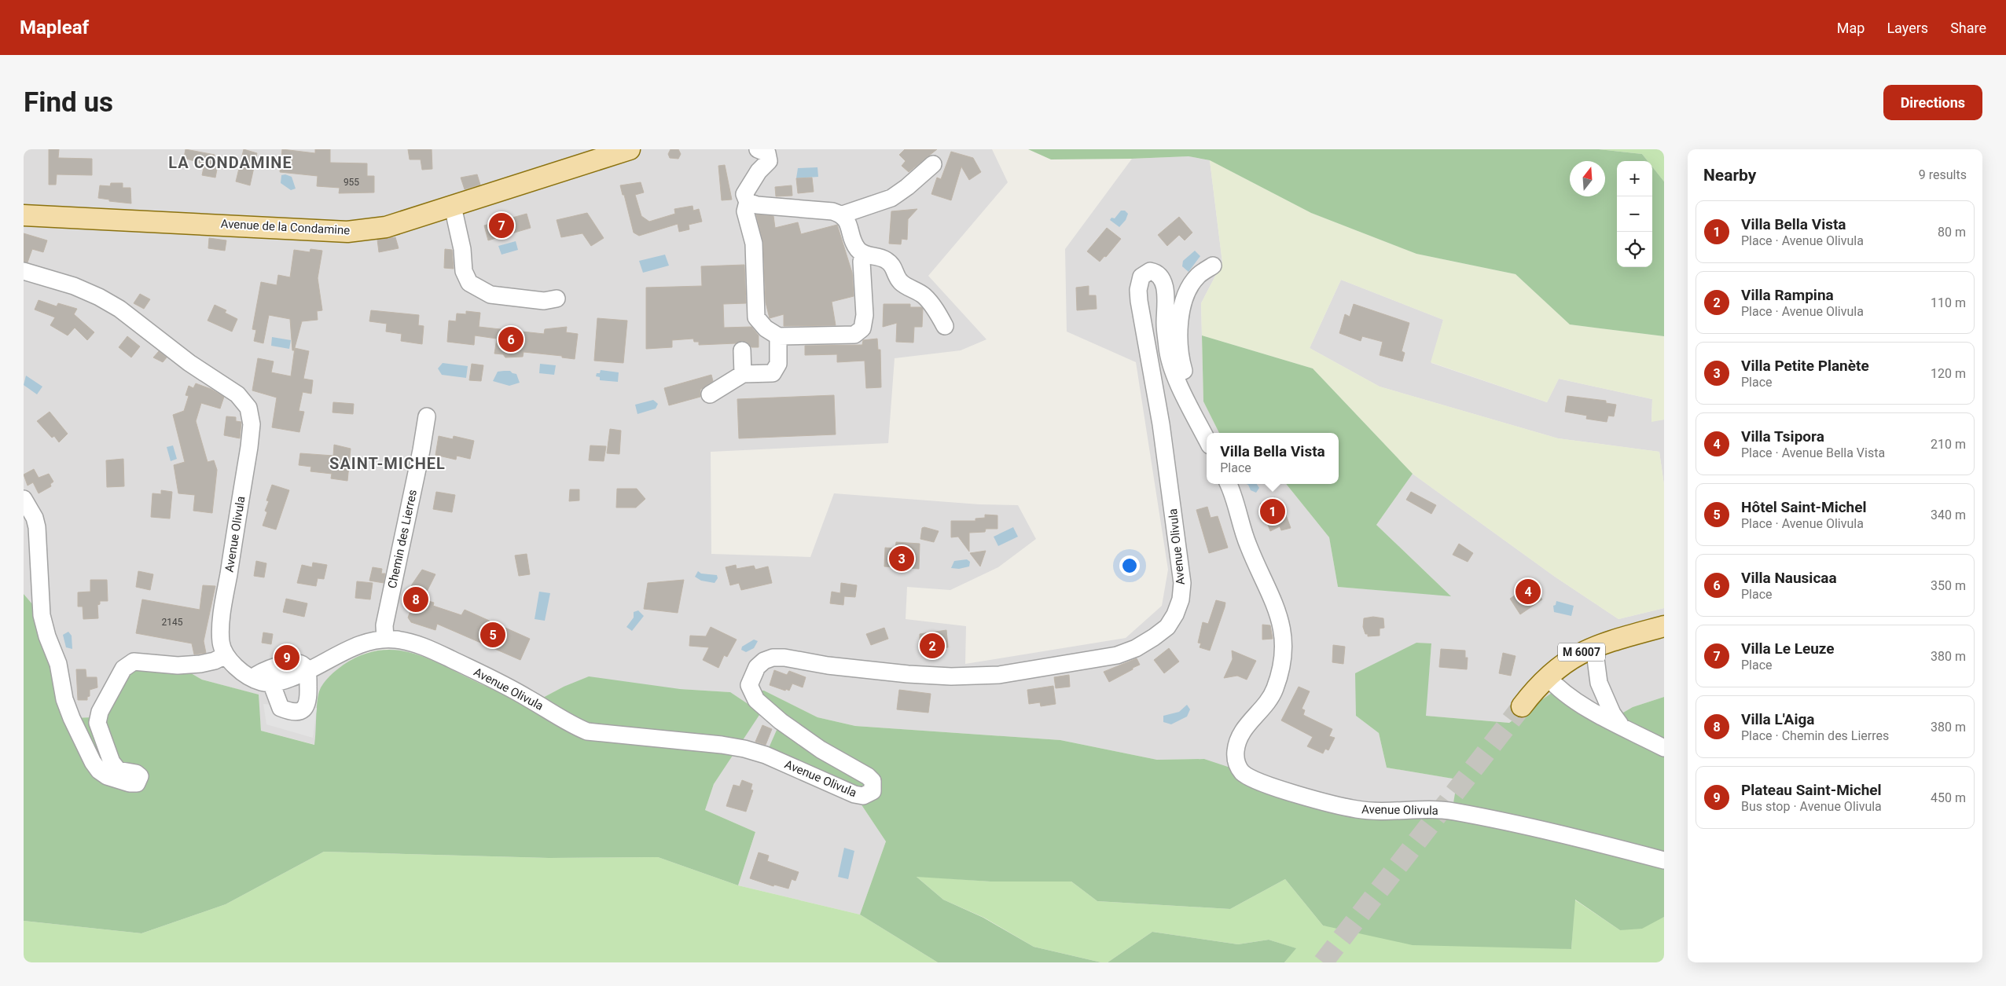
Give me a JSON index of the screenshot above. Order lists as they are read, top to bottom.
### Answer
{
  "streets": {
    "main road": ["Avenue de la Condamine", "M 6007"],
    "street": ["Avenue Olivula", "Chemin des Lierres"]
  },
  "crossings": [
    ["Avenue Olivula", "Chemin des Lierres"]
  ],
  "districts": ["LA CONDAMINE", "SAINT-MICHEL"],
  "house_numbers": ["955", "2145"],
  "north": "top",
  "page": {
    "header": "Mapleaf",
    "nav": ["Map", "Layers", "Share"],
    "buttons": "Directions",
    "title": "Find us",
    "heading": ["Nearby", "9 results"],
    "map_buttons": ["+", "−"],
    "list": [
      {
        "mark": "1",
        "name": "Villa Bella Vista",
        "note": "Place · Avenue Olivula",
        "value": "80 m"
      },
      {
        "mark": "2",
        "name": "Villa Rampina",
        "note": "Place · Avenue Olivula",
        "value": "110 m"
      },
      {
        "mark": "3",
        "name": "Villa Petite Planète",
        "note": "Place",
        "value": "120 m"
      },
      {
        "mark": "4",
        "name": "Villa Tsipora",
        "note": "Place · Avenue Bella Vista",
        "value": "210 m"
      },
      {
        "mark": "5",
        "name": "Hôtel Saint-Michel",
        "note": "Place · Avenue Olivula",
        "value": "340 m"
      },
      {
        "mark": "6",
        "name": "Villa Nausicaa",
        "note": "Place",
        "value": "350 m"
      },
      {
        "mark": "7",
        "name": "Villa Le Leuze",
        "note": "Place",
        "value": "380 m"
      },
      {
        "mark": "8",
        "name": "Villa L'Aiga",
        "note": "Place · Chemin des Lierres",
        "value": "380 m"
      },
      {
        "mark": "9",
        "name": "Plateau Saint-Michel",
        "note": "Bus stop · Avenue Olivula",
        "value": "450 m"
      }
    ],
    "pins": [
      "7",
      "6",
      "1",
      "3",
      "4",
      "8",
      "5",
      "2",
      "9"
    ],
    "popup": ["Villa Bella Vista", "Place"]
  }
}
